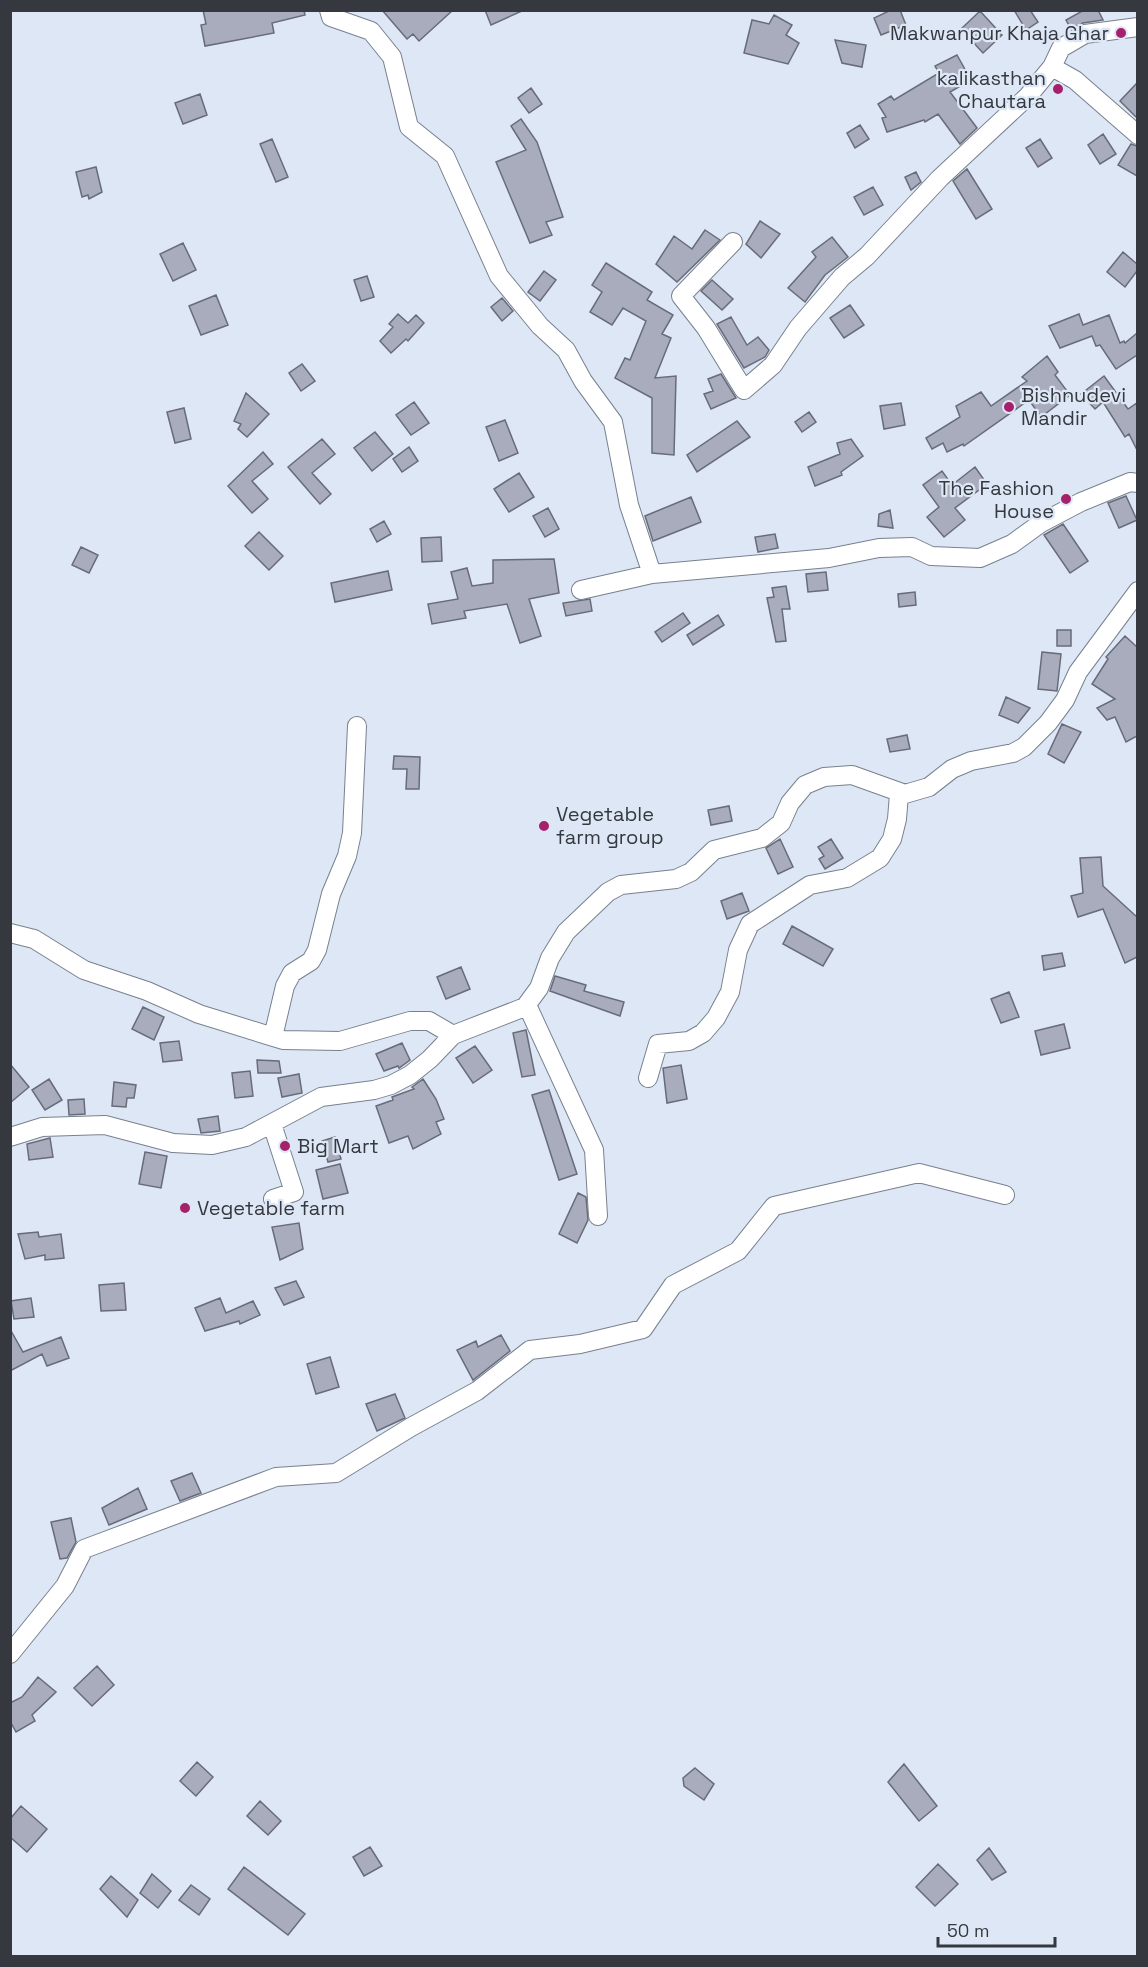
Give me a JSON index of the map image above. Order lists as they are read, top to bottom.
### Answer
{
  "places": [
    "Makwanpur Khaja Ghar",
    "kalikasthan Chautara",
    "Bishnudevi Mandir",
    "The Fashion House",
    "Vegetable farm group",
    "Big Mart",
    "Vegetable farm"
  ],
  "scale_bar": "50 m"
}
